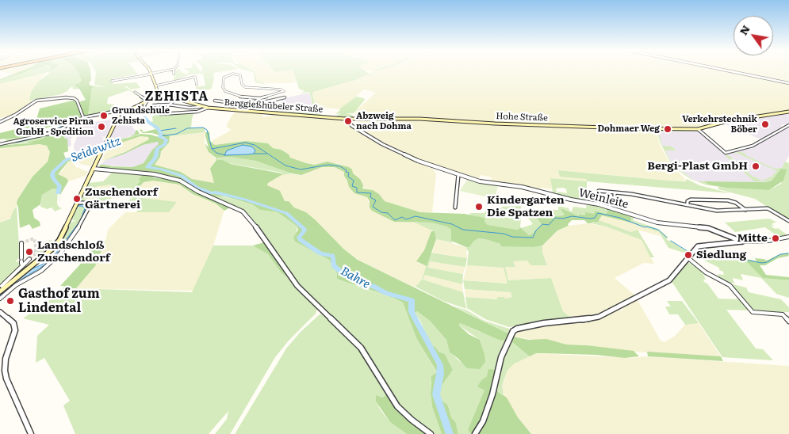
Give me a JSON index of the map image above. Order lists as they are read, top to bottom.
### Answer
{
  "streets": {
    "main road": ["Berggießhübeler Straße", "Hohe Straße"],
    "street": ["Weinleite"]
  },
  "crossings": [
    ["Berggießhübeler Straße", "Hohe Straße"],
    ["Berggießhübeler Straße", "Weinleite"],
    ["Hohe Straße", "Weinleite"]
  ],
  "districts": ["ZEHISTA"],
  "water": ["Seidewitz", "Bahre"],
  "places": [
    "Grundschule Zehista",
    "Abzweig nach Dohma",
    "Verkehrstechnik Böber",
    "Agroservice Pirna GmbH - Spedition",
    "Dohmaer Weg",
    "Bergi-Plast GmbH",
    "Zuschendorf Gärtnerei",
    "Kindergarten Die Spatzen",
    "Mitte",
    "Landschloß Zuschendorf",
    "Siedlung",
    "Gasthof zum Lindental"
  ],
  "north": "top left"
}
